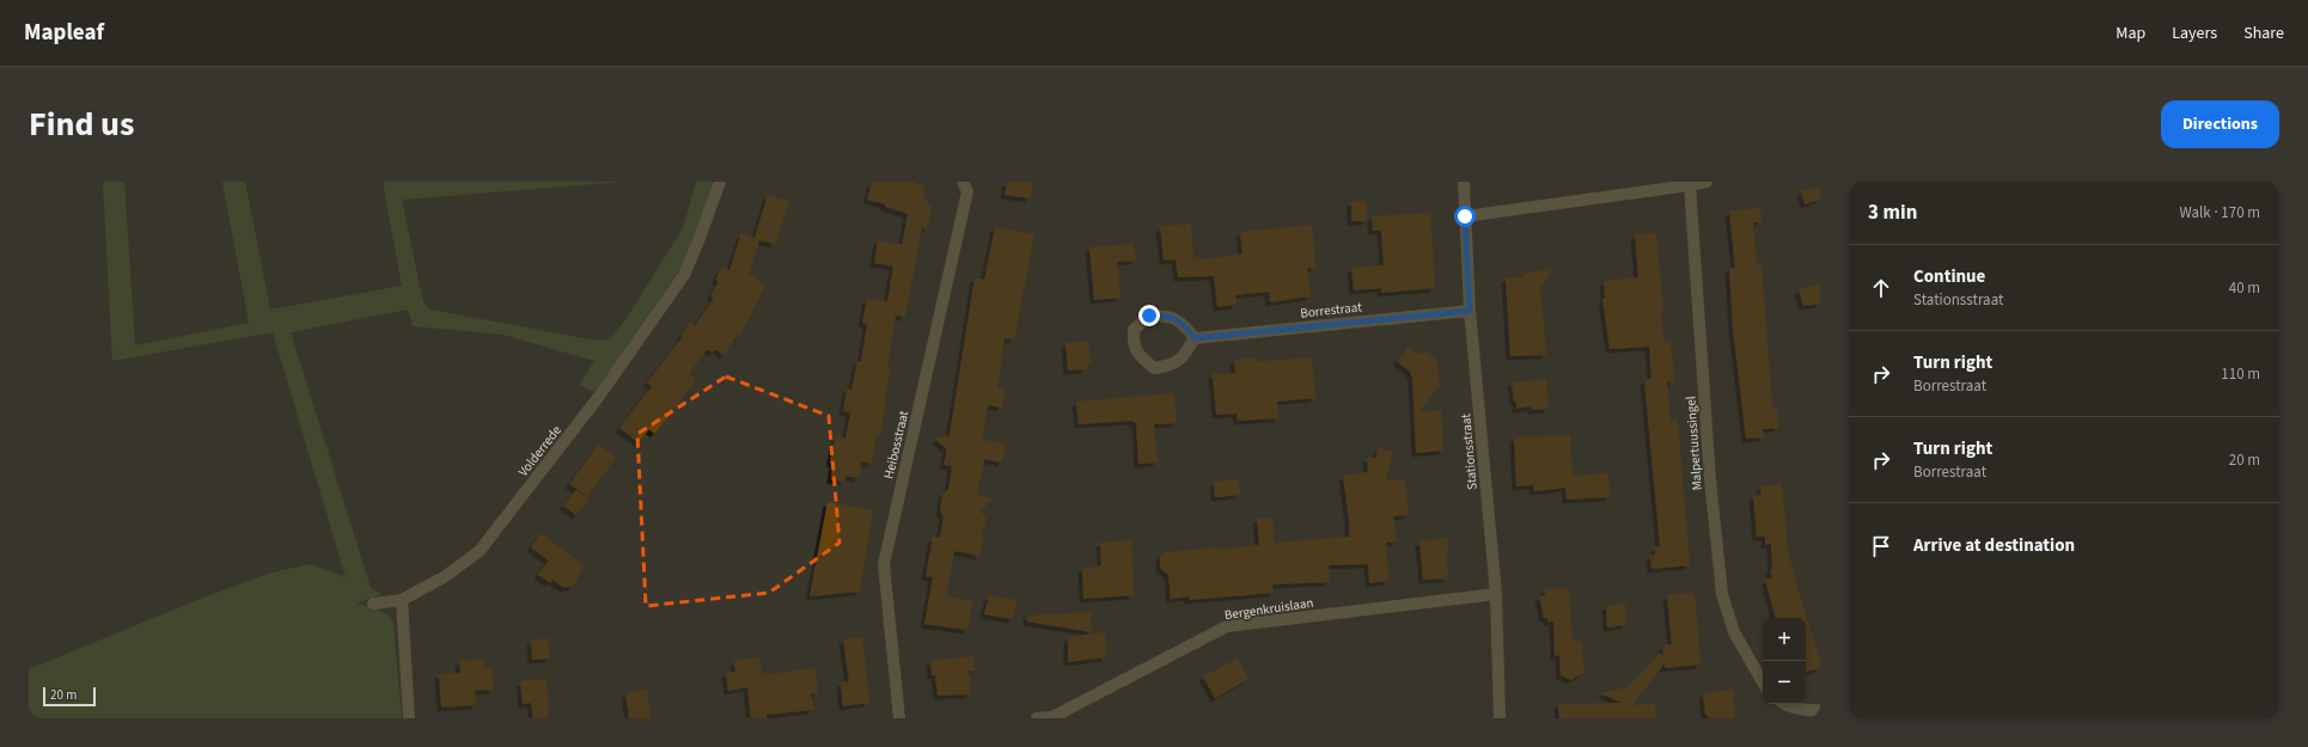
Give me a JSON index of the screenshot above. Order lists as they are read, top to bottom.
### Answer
{
  "streets": {
    "street": [
      "Borrestraat",
      "Malpertuussingel",
      "Heibosstraat",
      "Volderrede",
      "Stationsstraat",
      "Bergenkruislaan"
    ]
  },
  "crossings": [
    ["Borrestraat", "Stationsstraat"],
    ["Stationsstraat", "Bergenkruislaan"]
  ],
  "scale_bar": "20 m",
  "page": {
    "header": "Mapleaf",
    "nav": ["Map", "Layers", "Share"],
    "title": "Find us",
    "buttons": "Directions",
    "heading": ["3 min", "Walk · 170 m"],
    "list": [
      ["Continue", "Stationsstraat", "40 m"],
      ["Turn right", "Borrestraat", "110 m"],
      ["Turn right", "Borrestraat", "20 m"],
      "Arrive at destination"
    ],
    "map_buttons": ["+", "−"],
    "scale": "20 m"
  }
}
